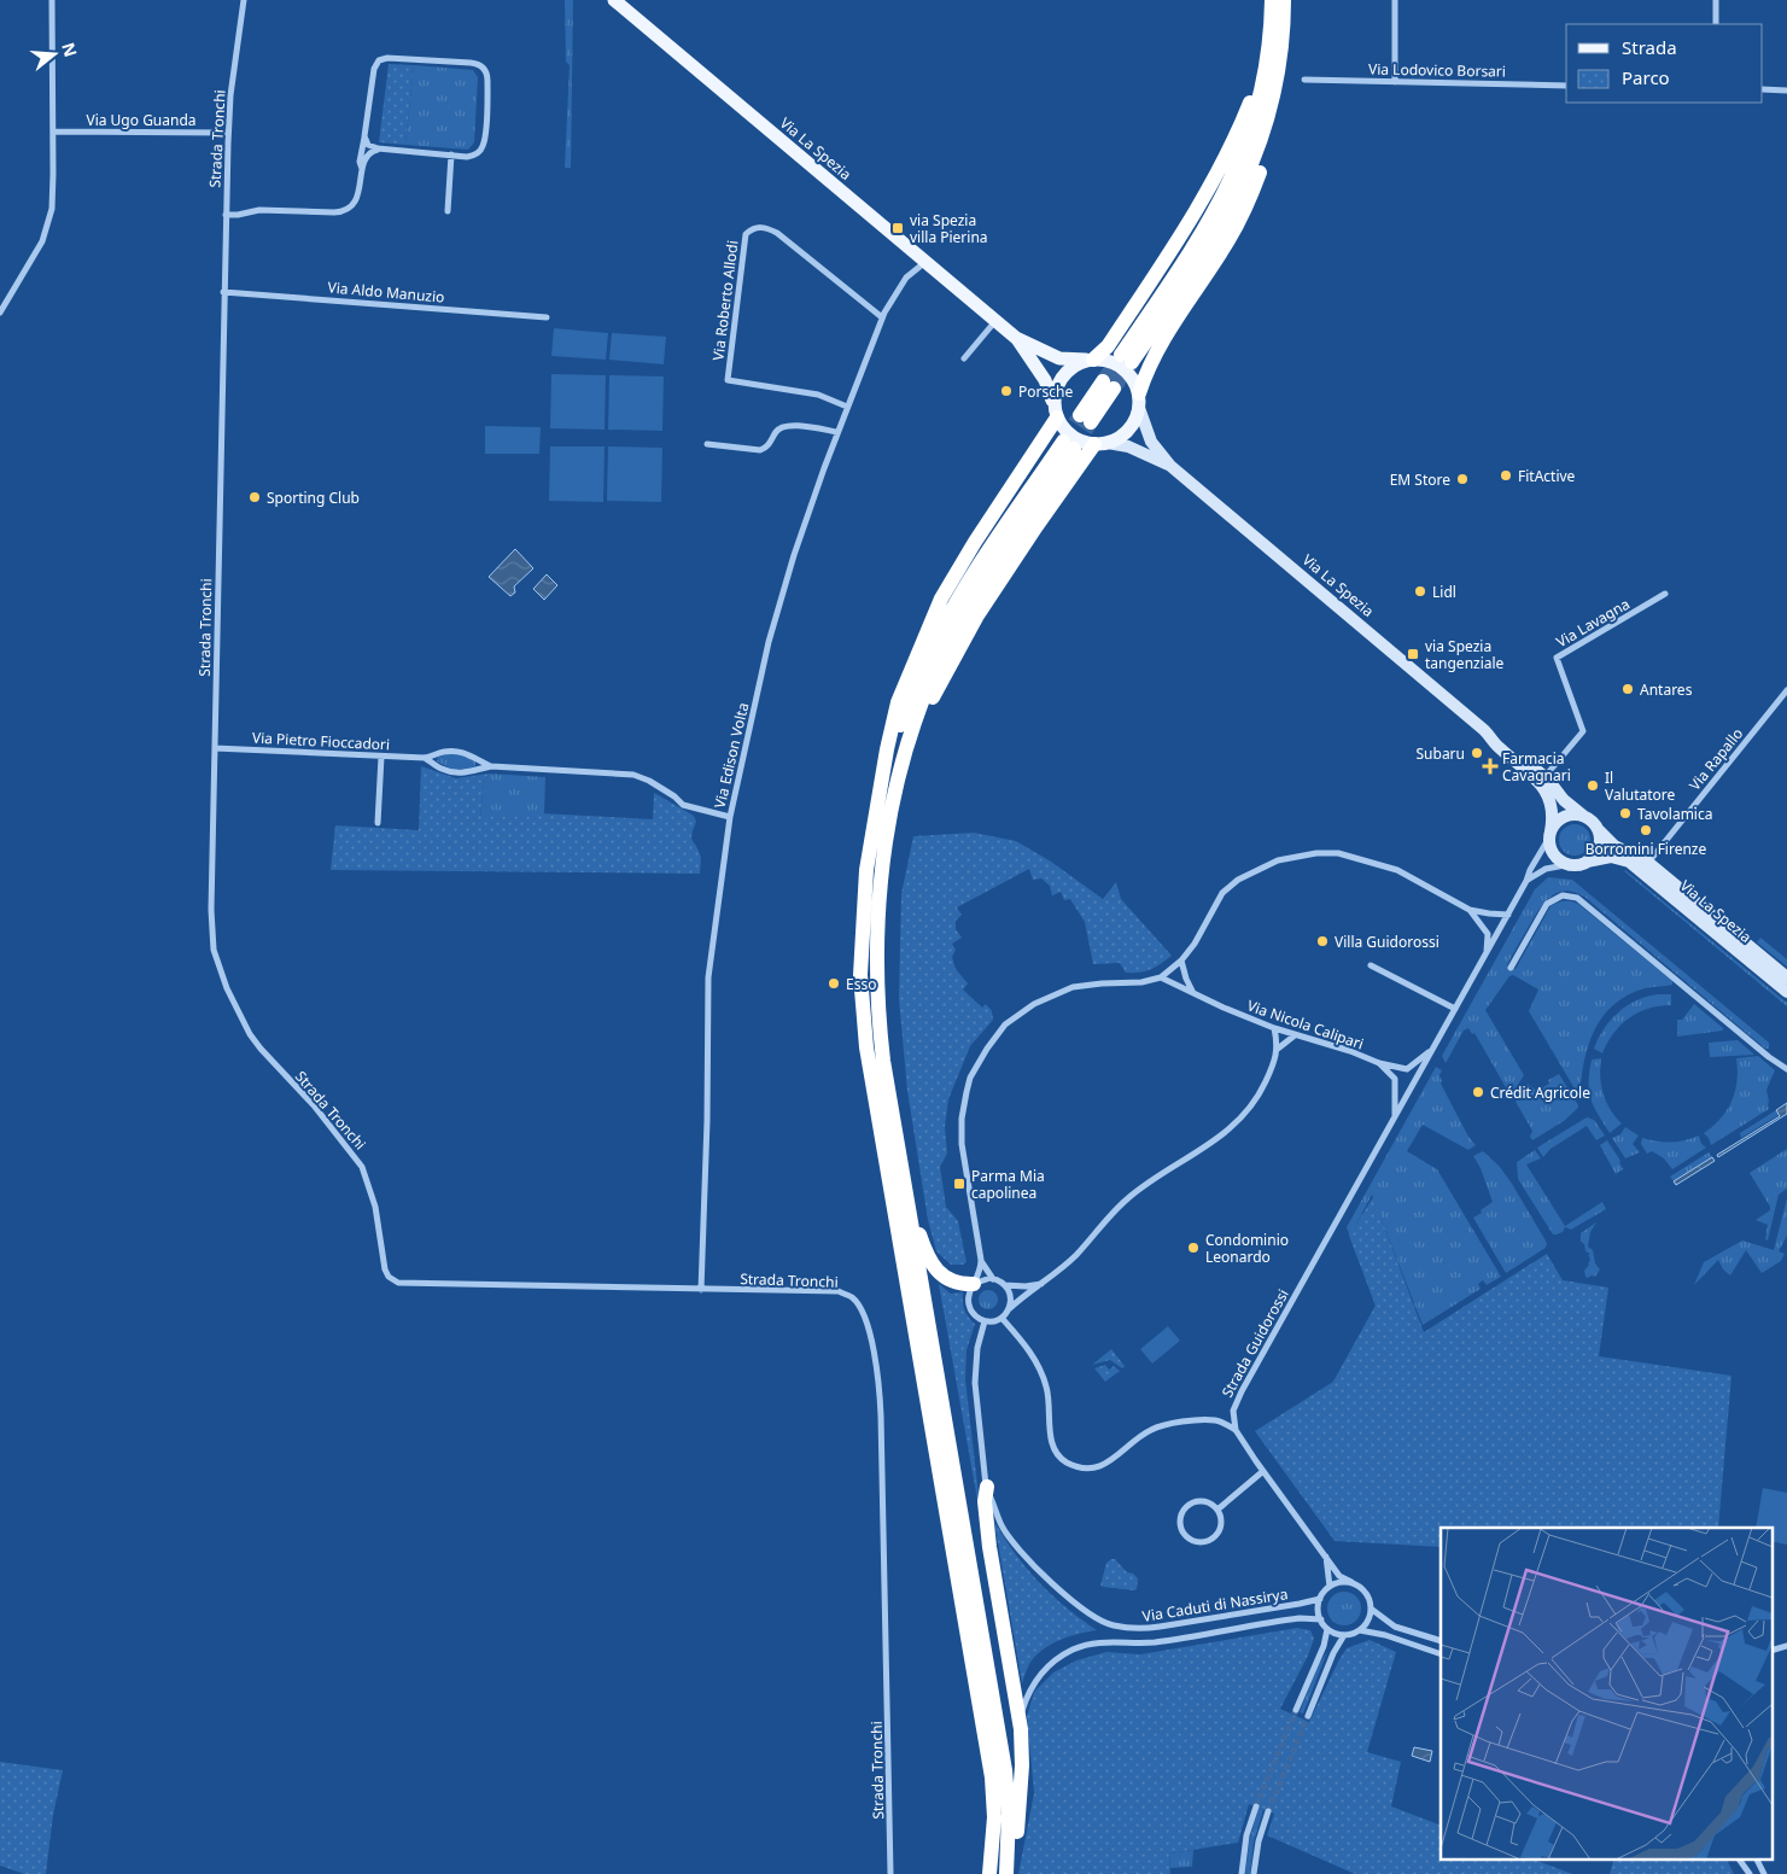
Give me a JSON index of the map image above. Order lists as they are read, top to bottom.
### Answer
{
  "streets": {
    "main road": ["Via La Spezia"],
    "street": [
      "Via Lodovico Borsari",
      "Via Ugo Guanda",
      "Strada Tronchi",
      "Via Aldo Manuzio",
      "Via Roberto Allodi",
      "Via Lavagna",
      "Via Pietro Fioccadori",
      "Via Edison Volta",
      "Via Rapallo",
      "Via Nicola Calipari",
      "Strada Guidorossi",
      "Via Caduti di Nassirya"
    ]
  },
  "crossings": [
    ["Via Ugo Guanda", "Strada Tronchi"],
    ["Strada Tronchi", "Via Aldo Manuzio"],
    ["Strada Tronchi", "Via Pietro Fioccadori"],
    ["Strada Tronchi", "Via Edison Volta"],
    ["Via La Spezia", "Via Lavagna"],
    ["Via La Spezia", "Via Edison Volta"],
    ["Via La Spezia", "Via Rapallo"],
    ["Via La Spezia", "Strada Guidorossi"],
    ["Via Roberto Allodi", "Via Edison Volta"],
    ["Via Pietro Fioccadori", "Via Edison Volta"],
    ["Via Nicola Calipari", "Strada Guidorossi"]
  ],
  "places": {
    "transit": ["via Spezia villa Pierina", "via Spezia tangenziale", "Parma Mia capolinea"],
    "other": [
      "Porsche",
      "FitActive",
      "EM Store",
      "Sporting Club",
      "Lidl",
      "Antares",
      "Subaru",
      "Il Valutatore",
      "Tavolamica",
      "Borromini Firenze",
      "Villa Guidorossi",
      "Esso",
      "Crédit Agricole",
      "Condominio Leonardo"
    ],
    "health": ["Farmacia Cavagnari"]
  },
  "legend": ["Strada", "Parco"],
  "north": "right"
}
